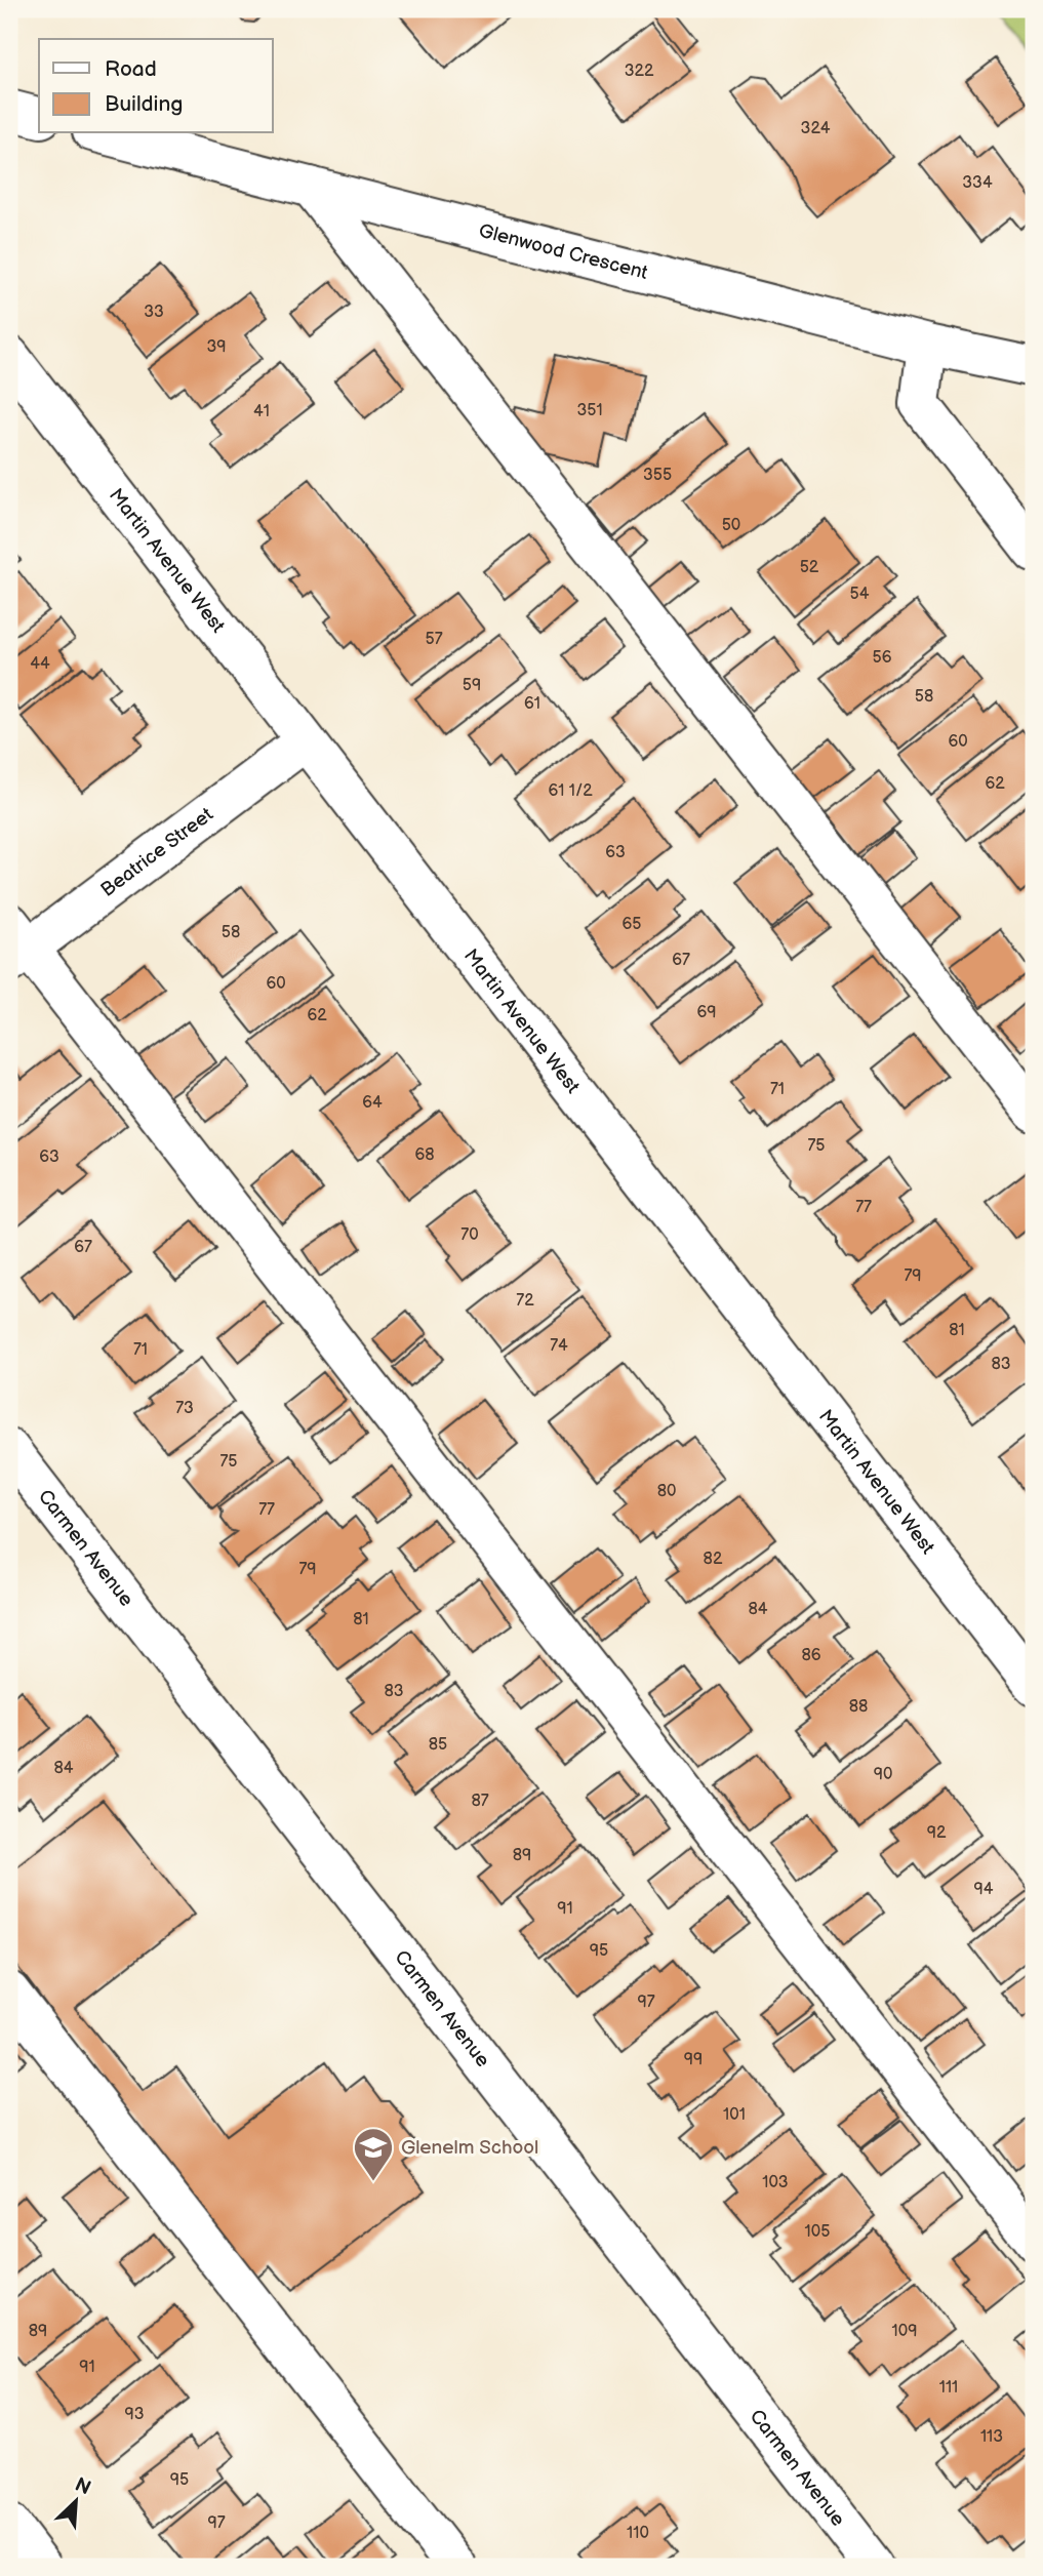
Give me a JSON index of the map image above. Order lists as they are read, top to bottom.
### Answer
{
  "streets": {
    "street": [
      "Glenwood Crescent",
      "Martin Avenue West",
      "Beatrice Street",
      "Carmen Avenue"
    ]
  },
  "crossings": [
    ["Martin Avenue West", "Beatrice Street"]
  ],
  "places": {
    "school or university": ["Glenelm School"]
  },
  "house_numbers": [
    "322",
    "324",
    "334",
    "33",
    "39",
    "351",
    "41",
    "355",
    "50",
    "52",
    "54",
    "57",
    "56",
    "44",
    "59",
    "58",
    "61",
    "60",
    "62",
    "61 1/2",
    "63",
    "65",
    "58",
    "67",
    "60",
    "69",
    "62",
    "71",
    "64",
    "75",
    "68",
    "63",
    "77",
    "70",
    "67",
    "79",
    "72",
    "81",
    "74",
    "71",
    "83",
    "73",
    "75",
    "80",
    "77",
    "82",
    "79",
    "84",
    "81",
    "86",
    "83",
    "88",
    "85",
    "84",
    "90",
    "87",
    "92",
    "89",
    "94",
    "91",
    "95",
    "97",
    "99",
    "101",
    "103",
    "105",
    "89",
    "109",
    "91",
    "111",
    "93",
    "113",
    "95",
    "97",
    "110"
  ],
  "legend": ["Road", "Building"],
  "north": "top right"
}
